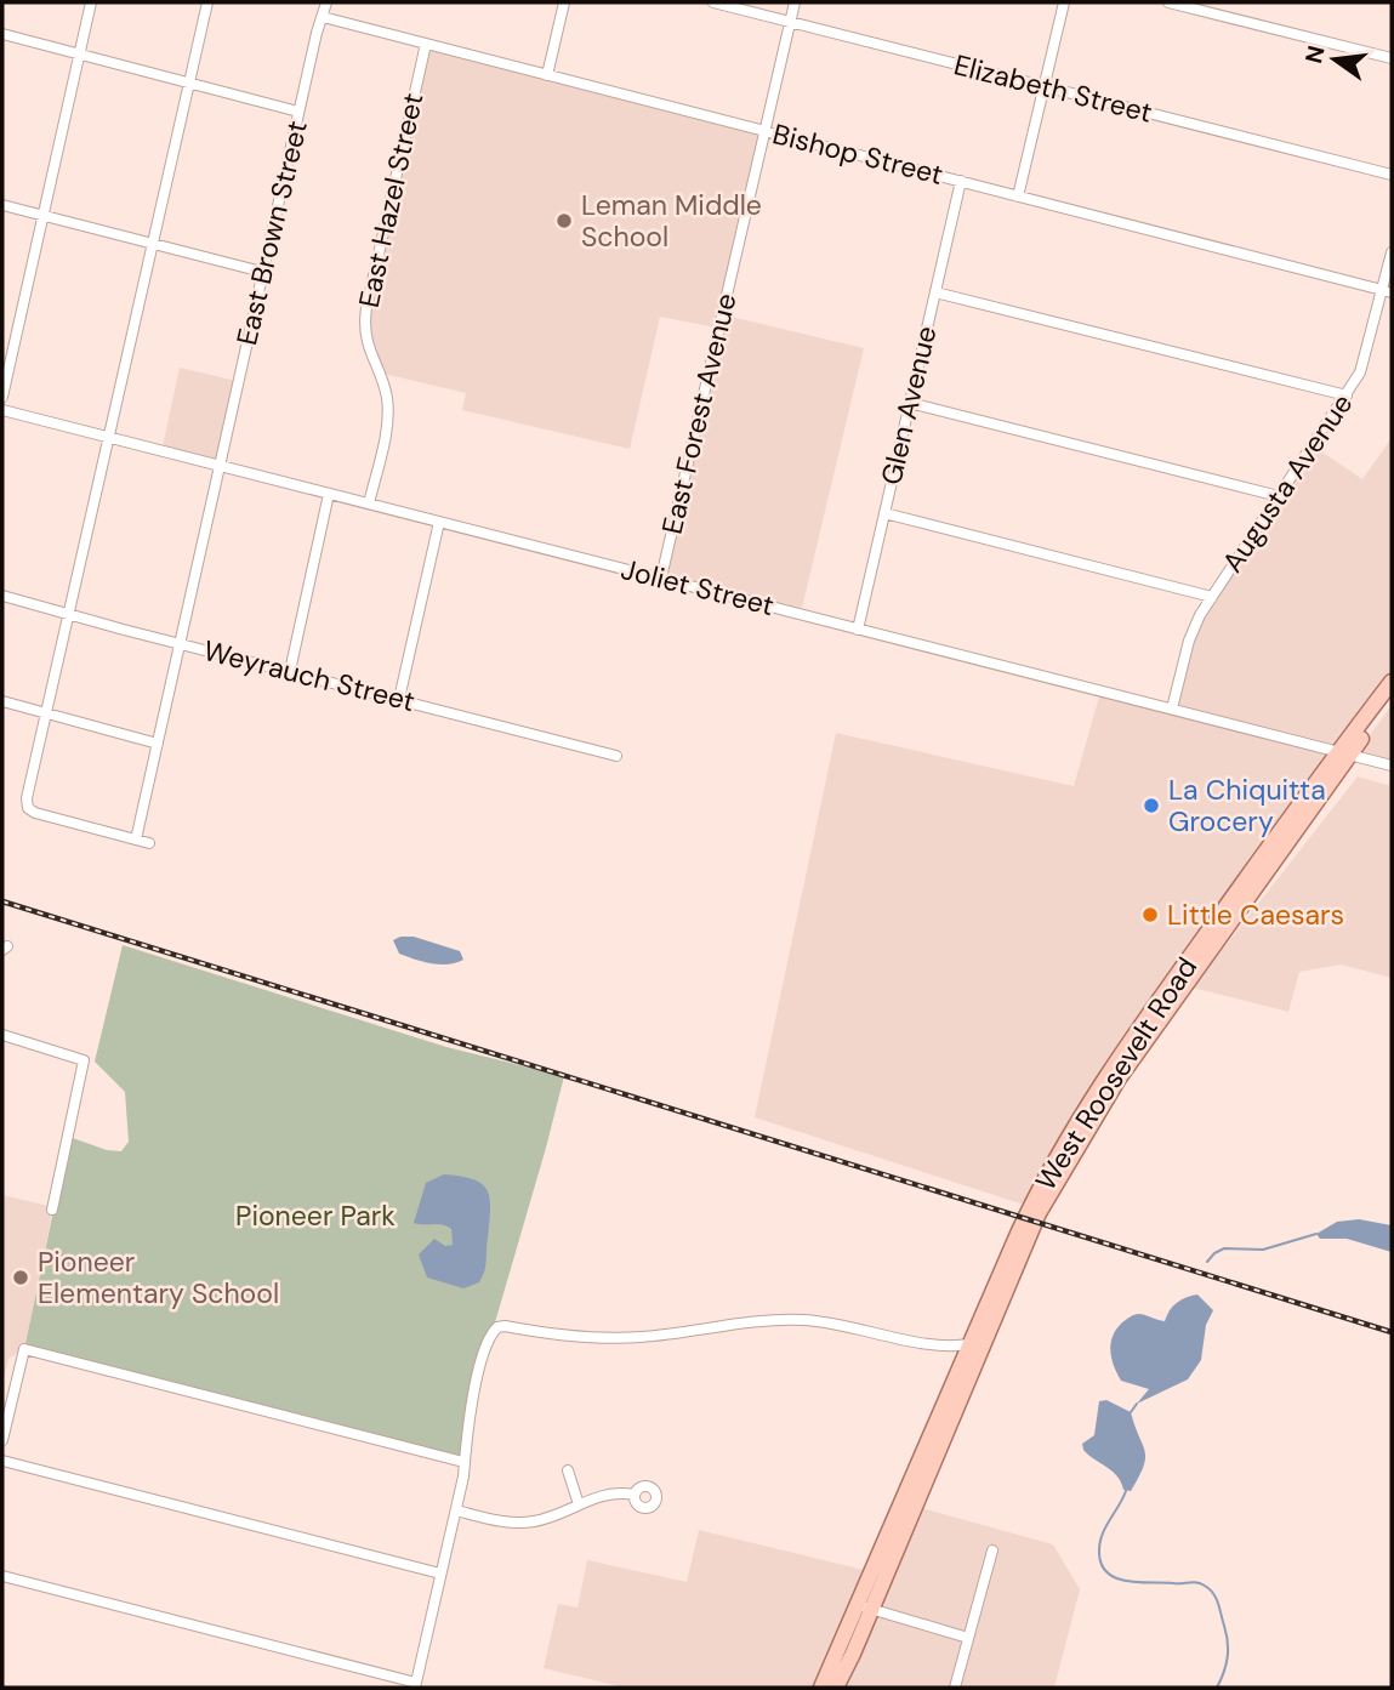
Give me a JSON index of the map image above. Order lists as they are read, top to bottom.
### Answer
{
  "streets": {
    "main road": ["West Roosevelt Road"],
    "street": [
      "Elizabeth Street",
      "Bishop Street",
      "East Hazel Street",
      "East Brown Street",
      "Glen Avenue",
      "East Forest Avenue",
      "Augusta Avenue",
      "Joliet Street",
      "Weyrauch Street"
    ]
  },
  "crossings": [
    ["Elizabeth Street", "East Forest Avenue"],
    ["Bishop Street", "East Hazel Street"],
    ["Bishop Street", "East Brown Street"],
    ["Bishop Street", "Glen Avenue"],
    ["Bishop Street", "East Forest Avenue"],
    ["Bishop Street", "Augusta Avenue"],
    ["East Hazel Street", "Joliet Street"],
    ["East Brown Street", "Joliet Street"],
    ["East Brown Street", "Weyrauch Street"],
    ["Glen Avenue", "Joliet Street"],
    ["East Forest Avenue", "Joliet Street"],
    ["Augusta Avenue", "Joliet Street"],
    ["Joliet Street", "West Roosevelt Road"]
  ],
  "parks": ["Pioneer Park"],
  "places": [
    "Leman Middle School",
    "La Chiquitta Grocery",
    "Little Caesars",
    "Pioneer Elementary School"
  ],
  "north": "left"
}
